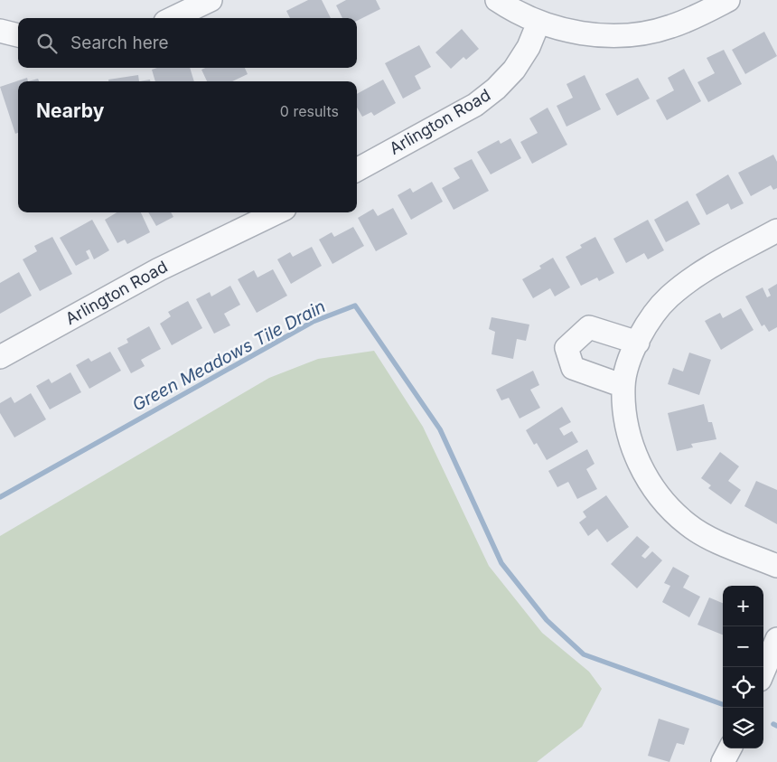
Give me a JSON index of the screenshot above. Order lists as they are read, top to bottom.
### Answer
{
  "streets": {
    "street": ["Arlington Road"]
  },
  "water": ["Green Meadows Tile Drain"],
  "page": {
    "search": "Search here",
    "heading": ["Nearby", "0 results"],
    "map_buttons": ["+", "−"]
  }
}
